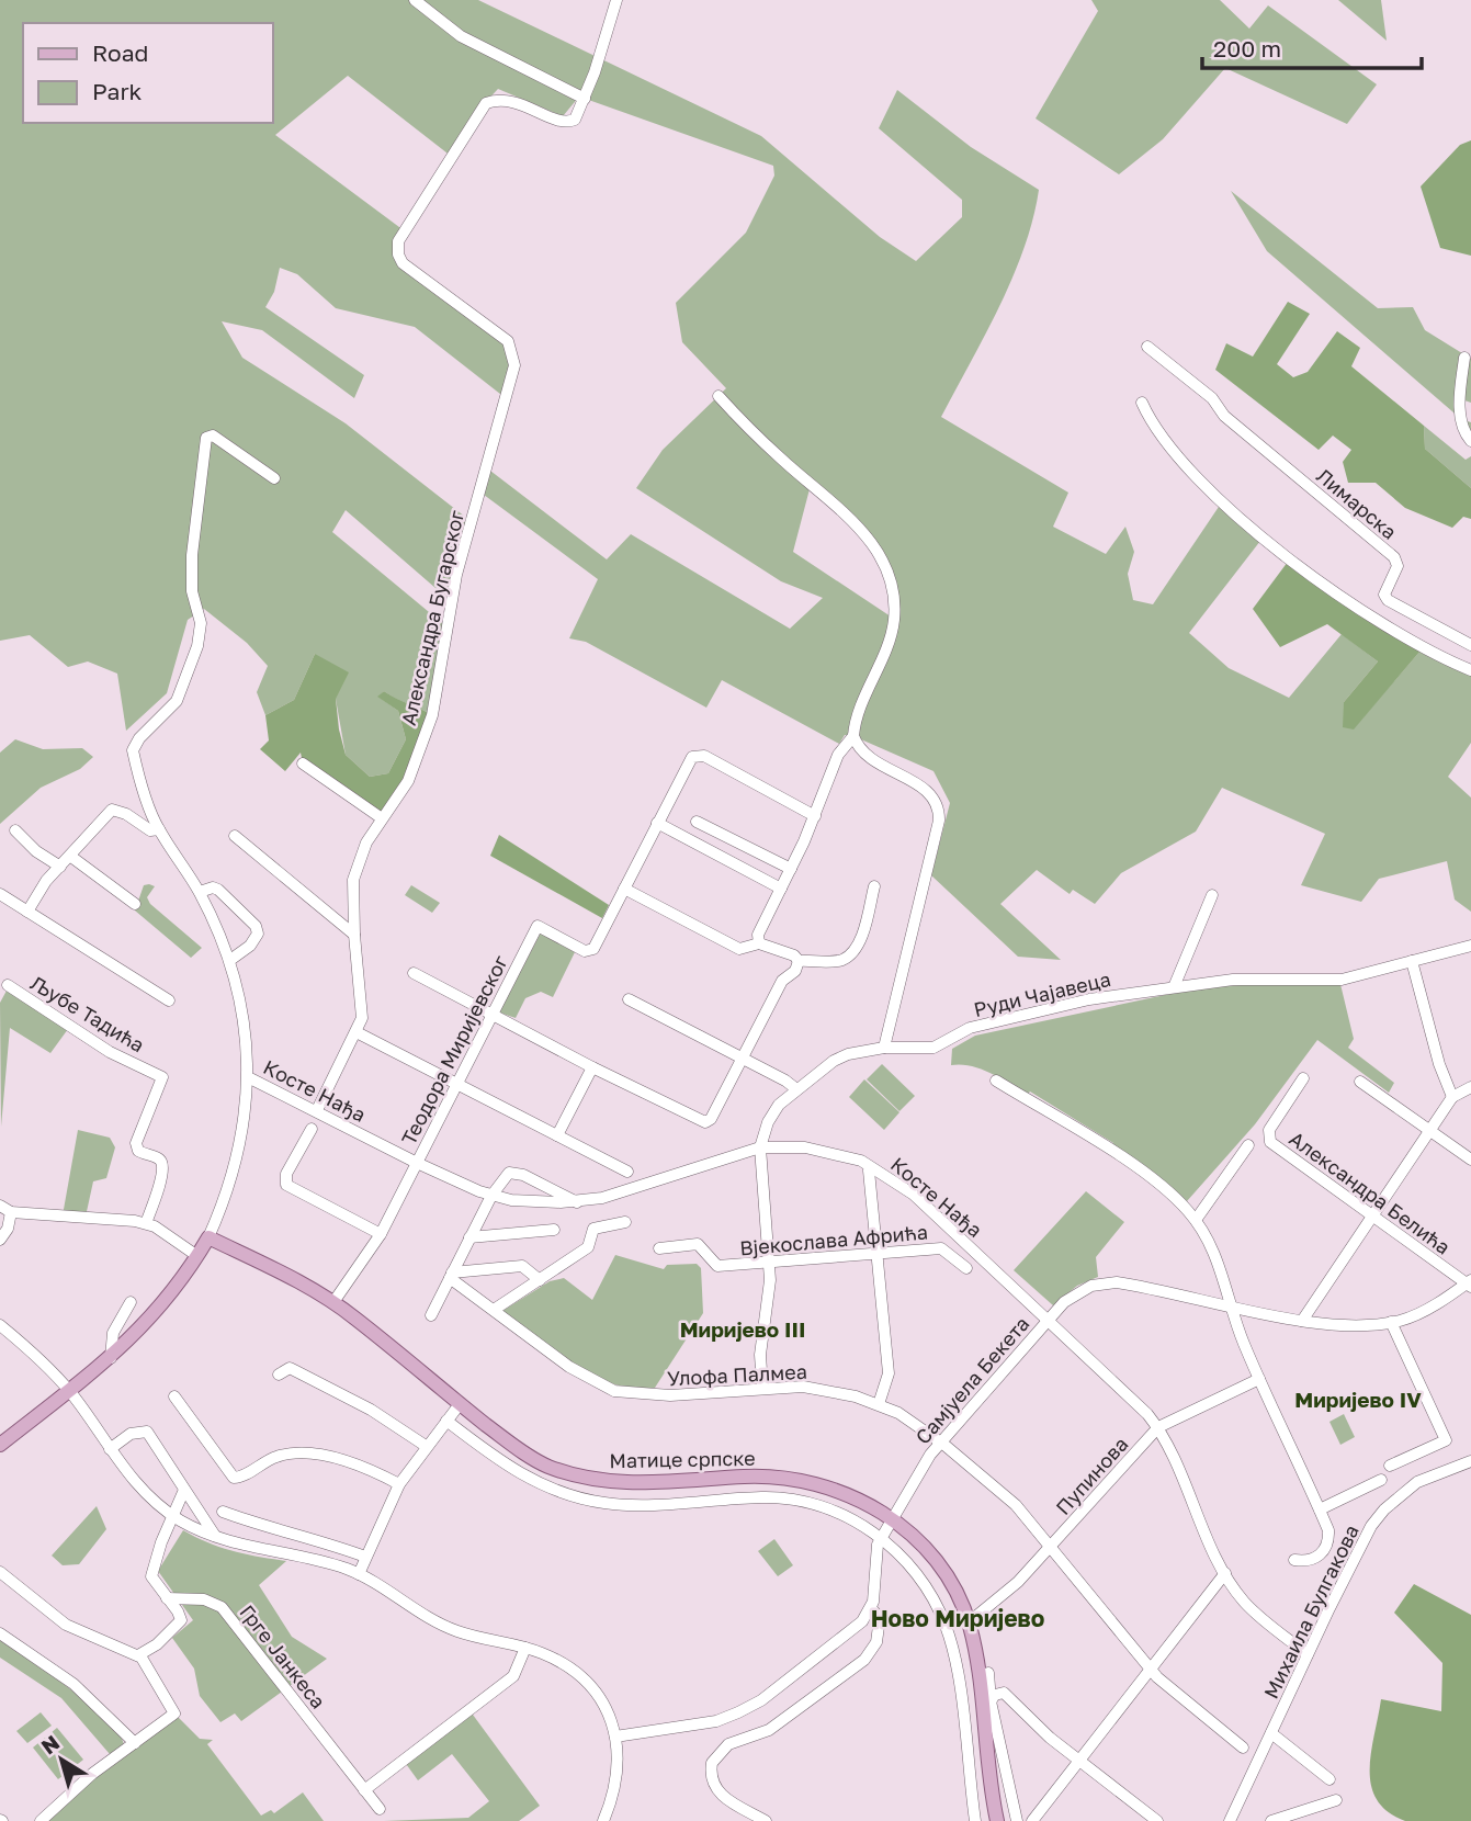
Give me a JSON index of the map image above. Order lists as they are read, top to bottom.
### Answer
{
  "streets": {
    "main road": ["Матице српске"],
    "street": [
      "Лимарска",
      "Александра Бугарског",
      "Руди Чајавеца",
      "Љубе Тадића",
      "Теодора Миријевског",
      "Косте Нађа",
      "Александра Белића",
      "Вјекослава Афрића",
      "Улофа Палмеа",
      "Самјуела Бекета",
      "Пупинова",
      "Михаила Булгакова",
      "Грге Јанкеса"
    ]
  },
  "crossings": [
    ["Александра Бугарског", "Косте Нађа"],
    ["Руди Чајавеца", "Косте Нађа"],
    ["Теодора Миријевског", "Косте Нађа"],
    ["Теодора Миријевског", "Матице српске"],
    ["Косте Нађа", "Самјуела Бекета"],
    ["Косте Нађа", "Пупинова"],
    ["Косте Нађа", "Михаила Булгакова"],
    ["Александра Белића", "Самјуела Бекета"],
    ["Улофа Палмеа", "Самјуела Бекета"],
    ["Улофа Палмеа", "Пупинова"],
    ["Самјуела Бекета", "Матице српске"],
    ["Матице српске", "Пупинова"]
  ],
  "districts": ["Миријево III", "Миријево IV", "Ново Миријево"],
  "legend": ["Road", "Park"],
  "scale_bar": "200 m",
  "north": "top left"
}
